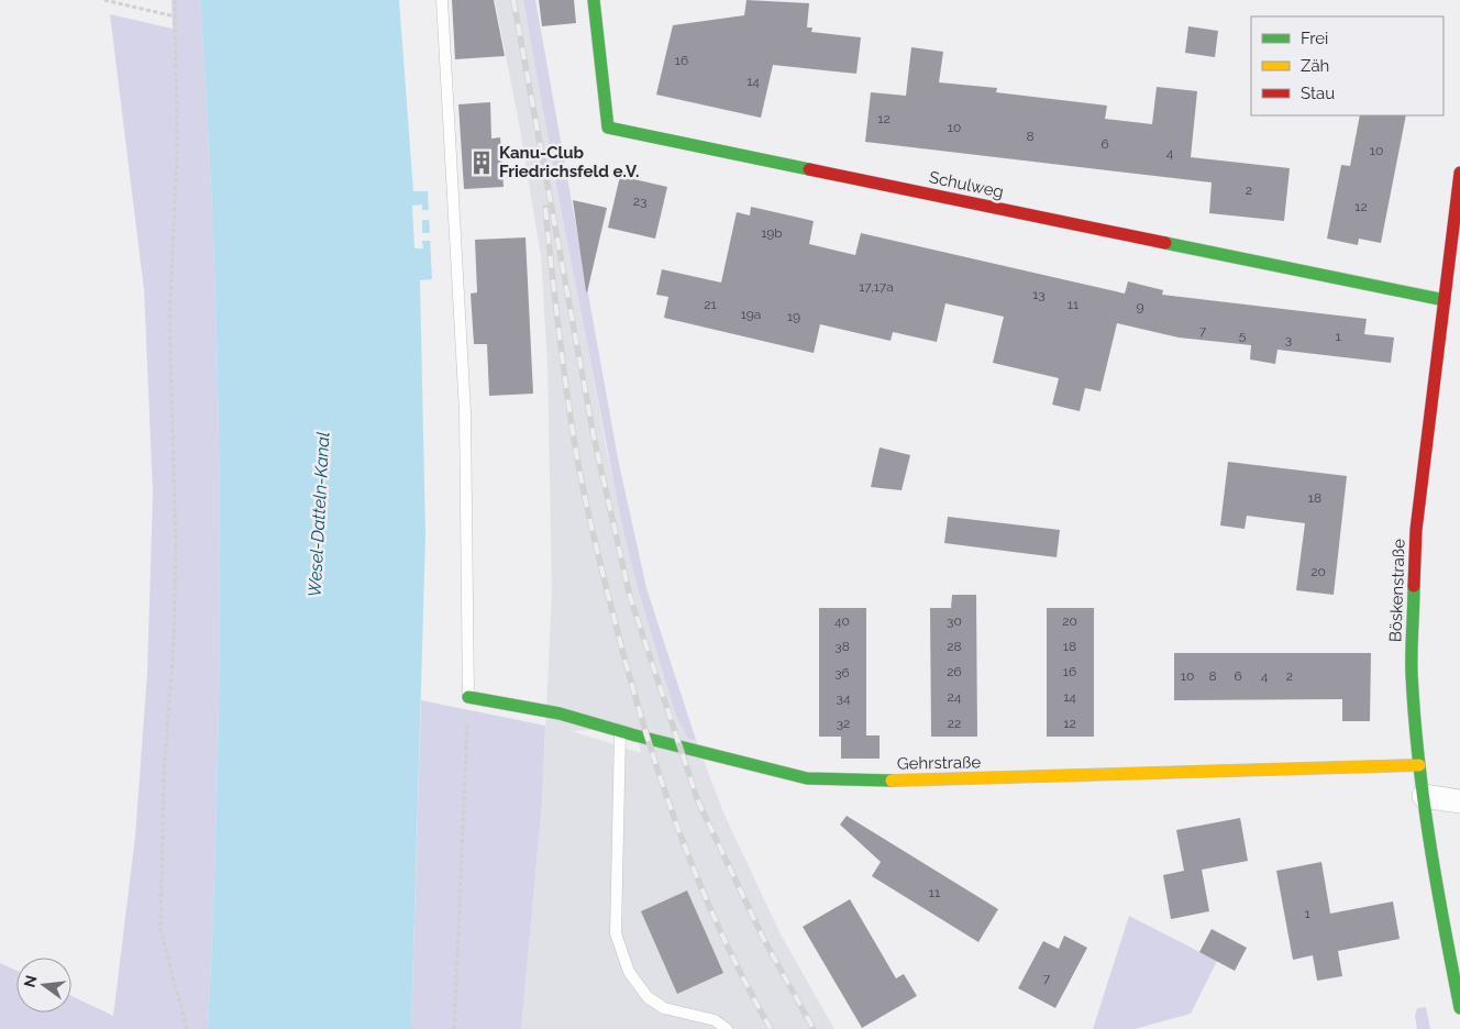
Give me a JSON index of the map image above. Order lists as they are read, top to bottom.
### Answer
{
  "streets": {
    "street": ["Schulweg", "Böskenstraße", "Gehrstraße"]
  },
  "crossings": [
    ["Schulweg", "Böskenstraße"],
    ["Böskenstraße", "Gehrstraße"]
  ],
  "water": ["Wesel-Datteln-Kanal"],
  "places": {
    "building": ["Kanu-Club Friedrichsfeld e.V."]
  },
  "house_numbers": [
    "16",
    "14",
    "12",
    "10",
    "8",
    "6",
    "10",
    "4",
    "2",
    "23",
    "12",
    "19b",
    "17,17a",
    "13",
    "21",
    "11",
    "9",
    "19a",
    "19",
    "7",
    "5",
    "1",
    "3",
    "18",
    "20",
    "40",
    "30",
    "20",
    "38",
    "28",
    "18",
    "26",
    "16",
    "36",
    "10",
    "8",
    "6",
    "4",
    "2",
    "24",
    "14",
    "34",
    "32",
    "22",
    "12",
    "11",
    "1",
    "7"
  ],
  "legend": ["Frei", "Zäh", "Stau"],
  "north": "left"
}
